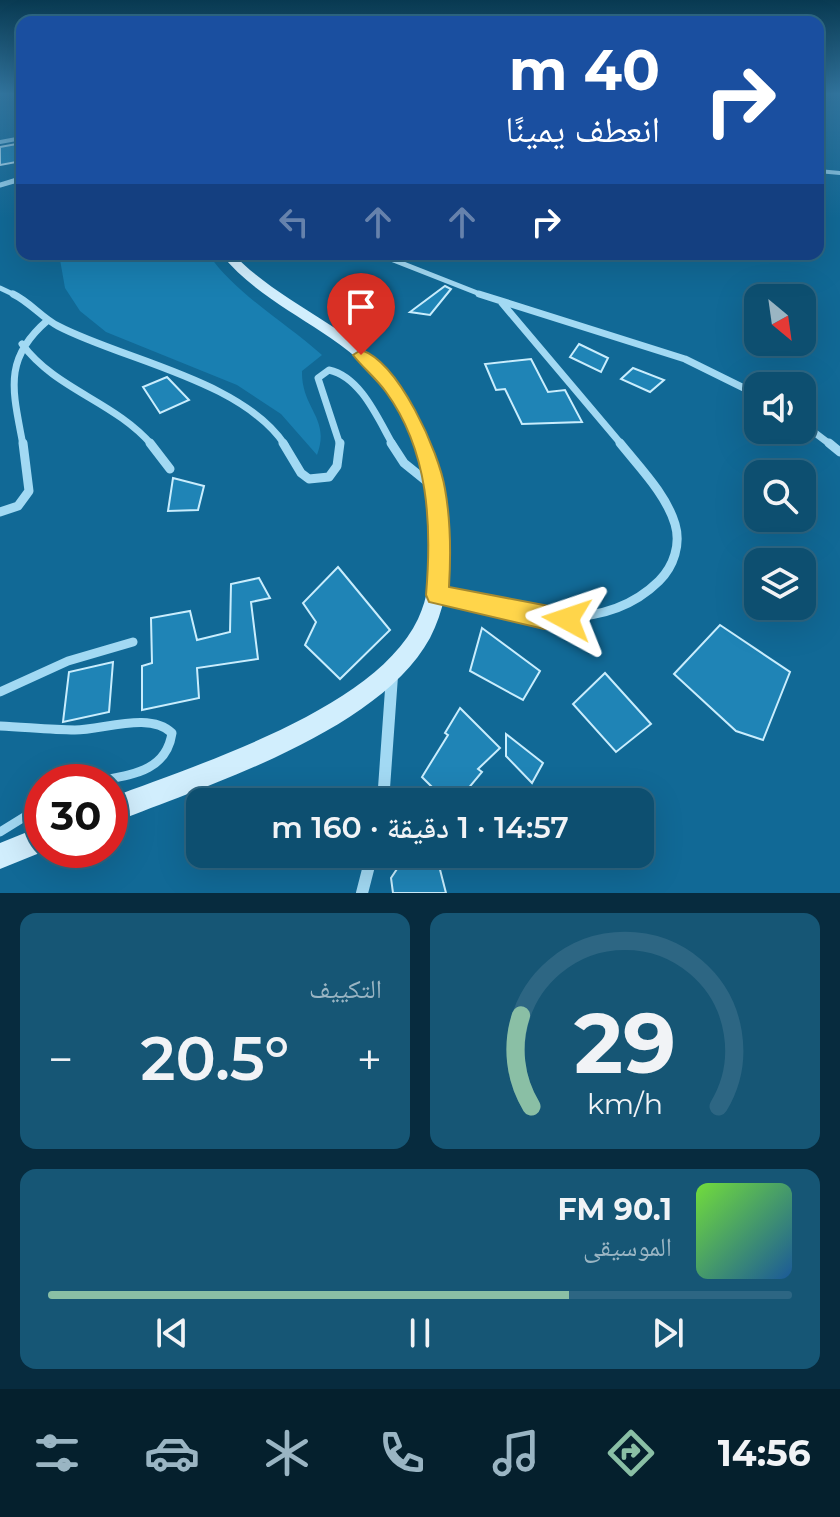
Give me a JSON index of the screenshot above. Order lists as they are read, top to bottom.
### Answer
{
  "north": "bottom right",
  "page": {
    "turn": ["40 m", "انعطف يمينًا"],
    "limit": "30",
    "trip": "14:57 · 1 دقيقة · 160 m",
    "tile": "التكييف",
    "heat": ["−", "20.5°", "+"],
    "song": ["90.1 FM", "الموسيقى"],
    "tabs": "14:56",
    "gauge": ["29", "km/h"]
  }
}
